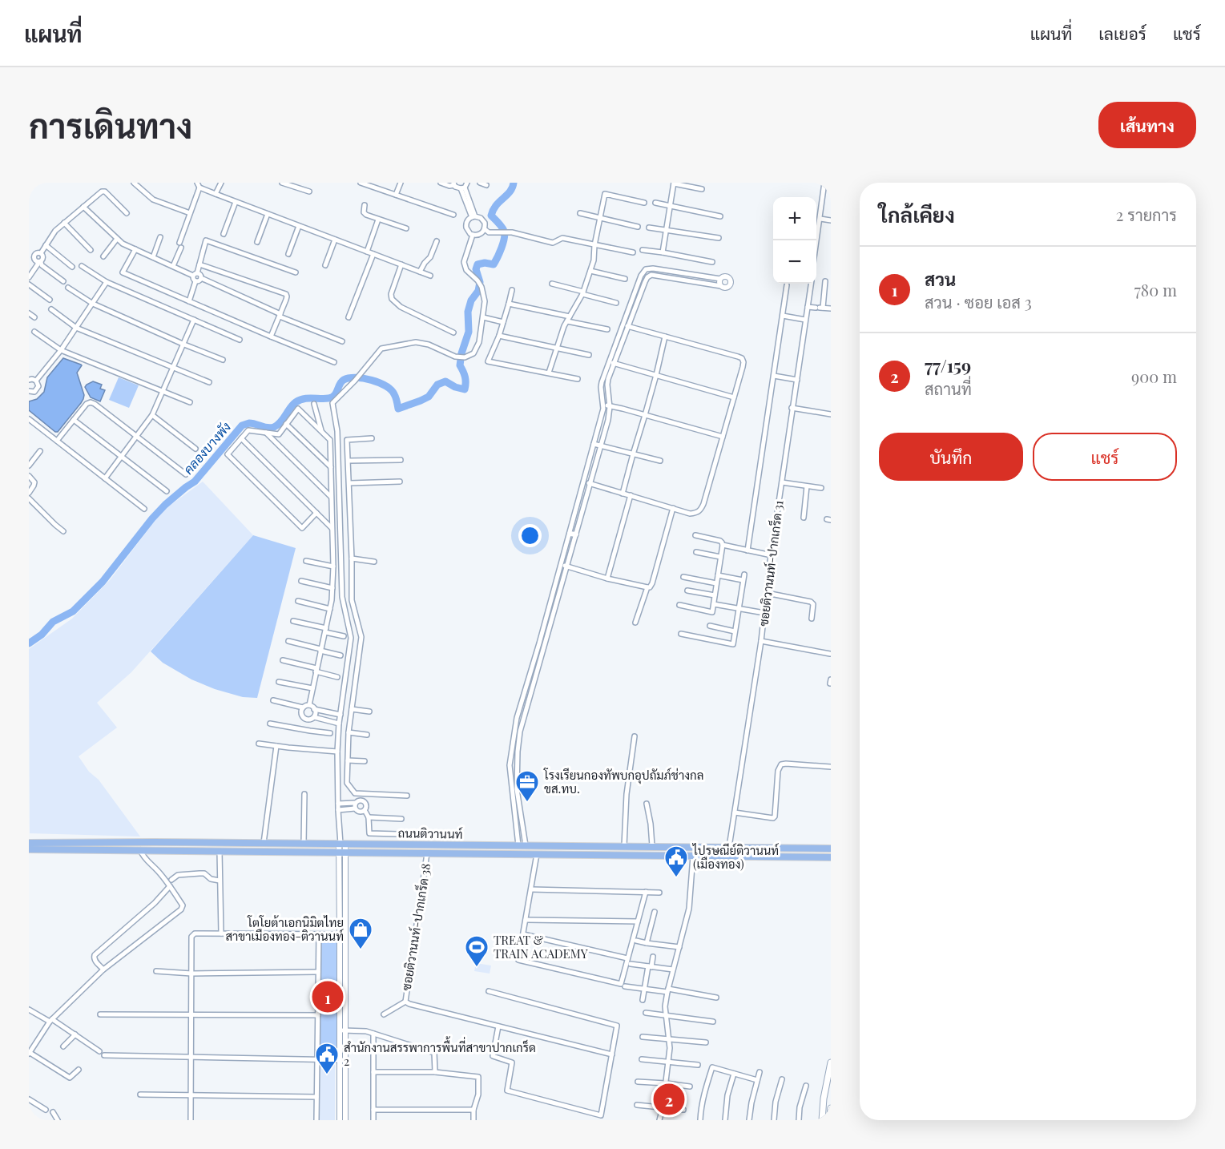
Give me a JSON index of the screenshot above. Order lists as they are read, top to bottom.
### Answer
{
  "streets": {
    "main road": ["ถนนติวานนท์"],
    "street": ["ซอยติวานนท์-ปากเกร็ด 31", "ซอยติวานนท์-ปากเกร็ด 38"]
  },
  "crossings": [
    ["ซอยติวานนท์-ปากเกร็ด 31", "ถนนติวานนท์"],
    ["ถนนติวานนท์", "ซอยติวานนท์-ปากเกร็ด 38"]
  ],
  "water": ["คลองบางพัง"],
  "places": {
    "office": ["โรงเรียนกองทัพบกอุปถัมภ์ช่างกล ขส.ทบ."],
    "public building": ["ไปรษณีย์ติวานนท์ (เมืองทอง)", "สำนักงานสรรพาการพื้นที่สาขาปากเกร็ด 2"],
    "shop": ["โตโยต้าเอกนิมิตไทย สาขาเมืองทอง-ติวานนท์"],
    "sports": ["TREAT & TRAIN ACADEMY"]
  },
  "page": {
    "header": "แผนที่",
    "nav": ["แผนที่", "เลเยอร์", "แชร์"],
    "buttons": [
      "เส้นทาง",
      ["บันทึก", "แชร์"]
    ],
    "title": "การเดินทาง",
    "heading": ["ใกล้เคียง", "2 รายการ"],
    "map_buttons": ["+", "−"],
    "list": [
      {
        "mark": "1",
        "name": "สวน",
        "note": "สวน · ซอย เอส 3",
        "value": "780 m"
      },
      {
        "mark": "2",
        "name": "77/159",
        "note": "สถานที่",
        "value": "900 m"
      }
    ],
    "pins": ["1", "2"]
  }
}
